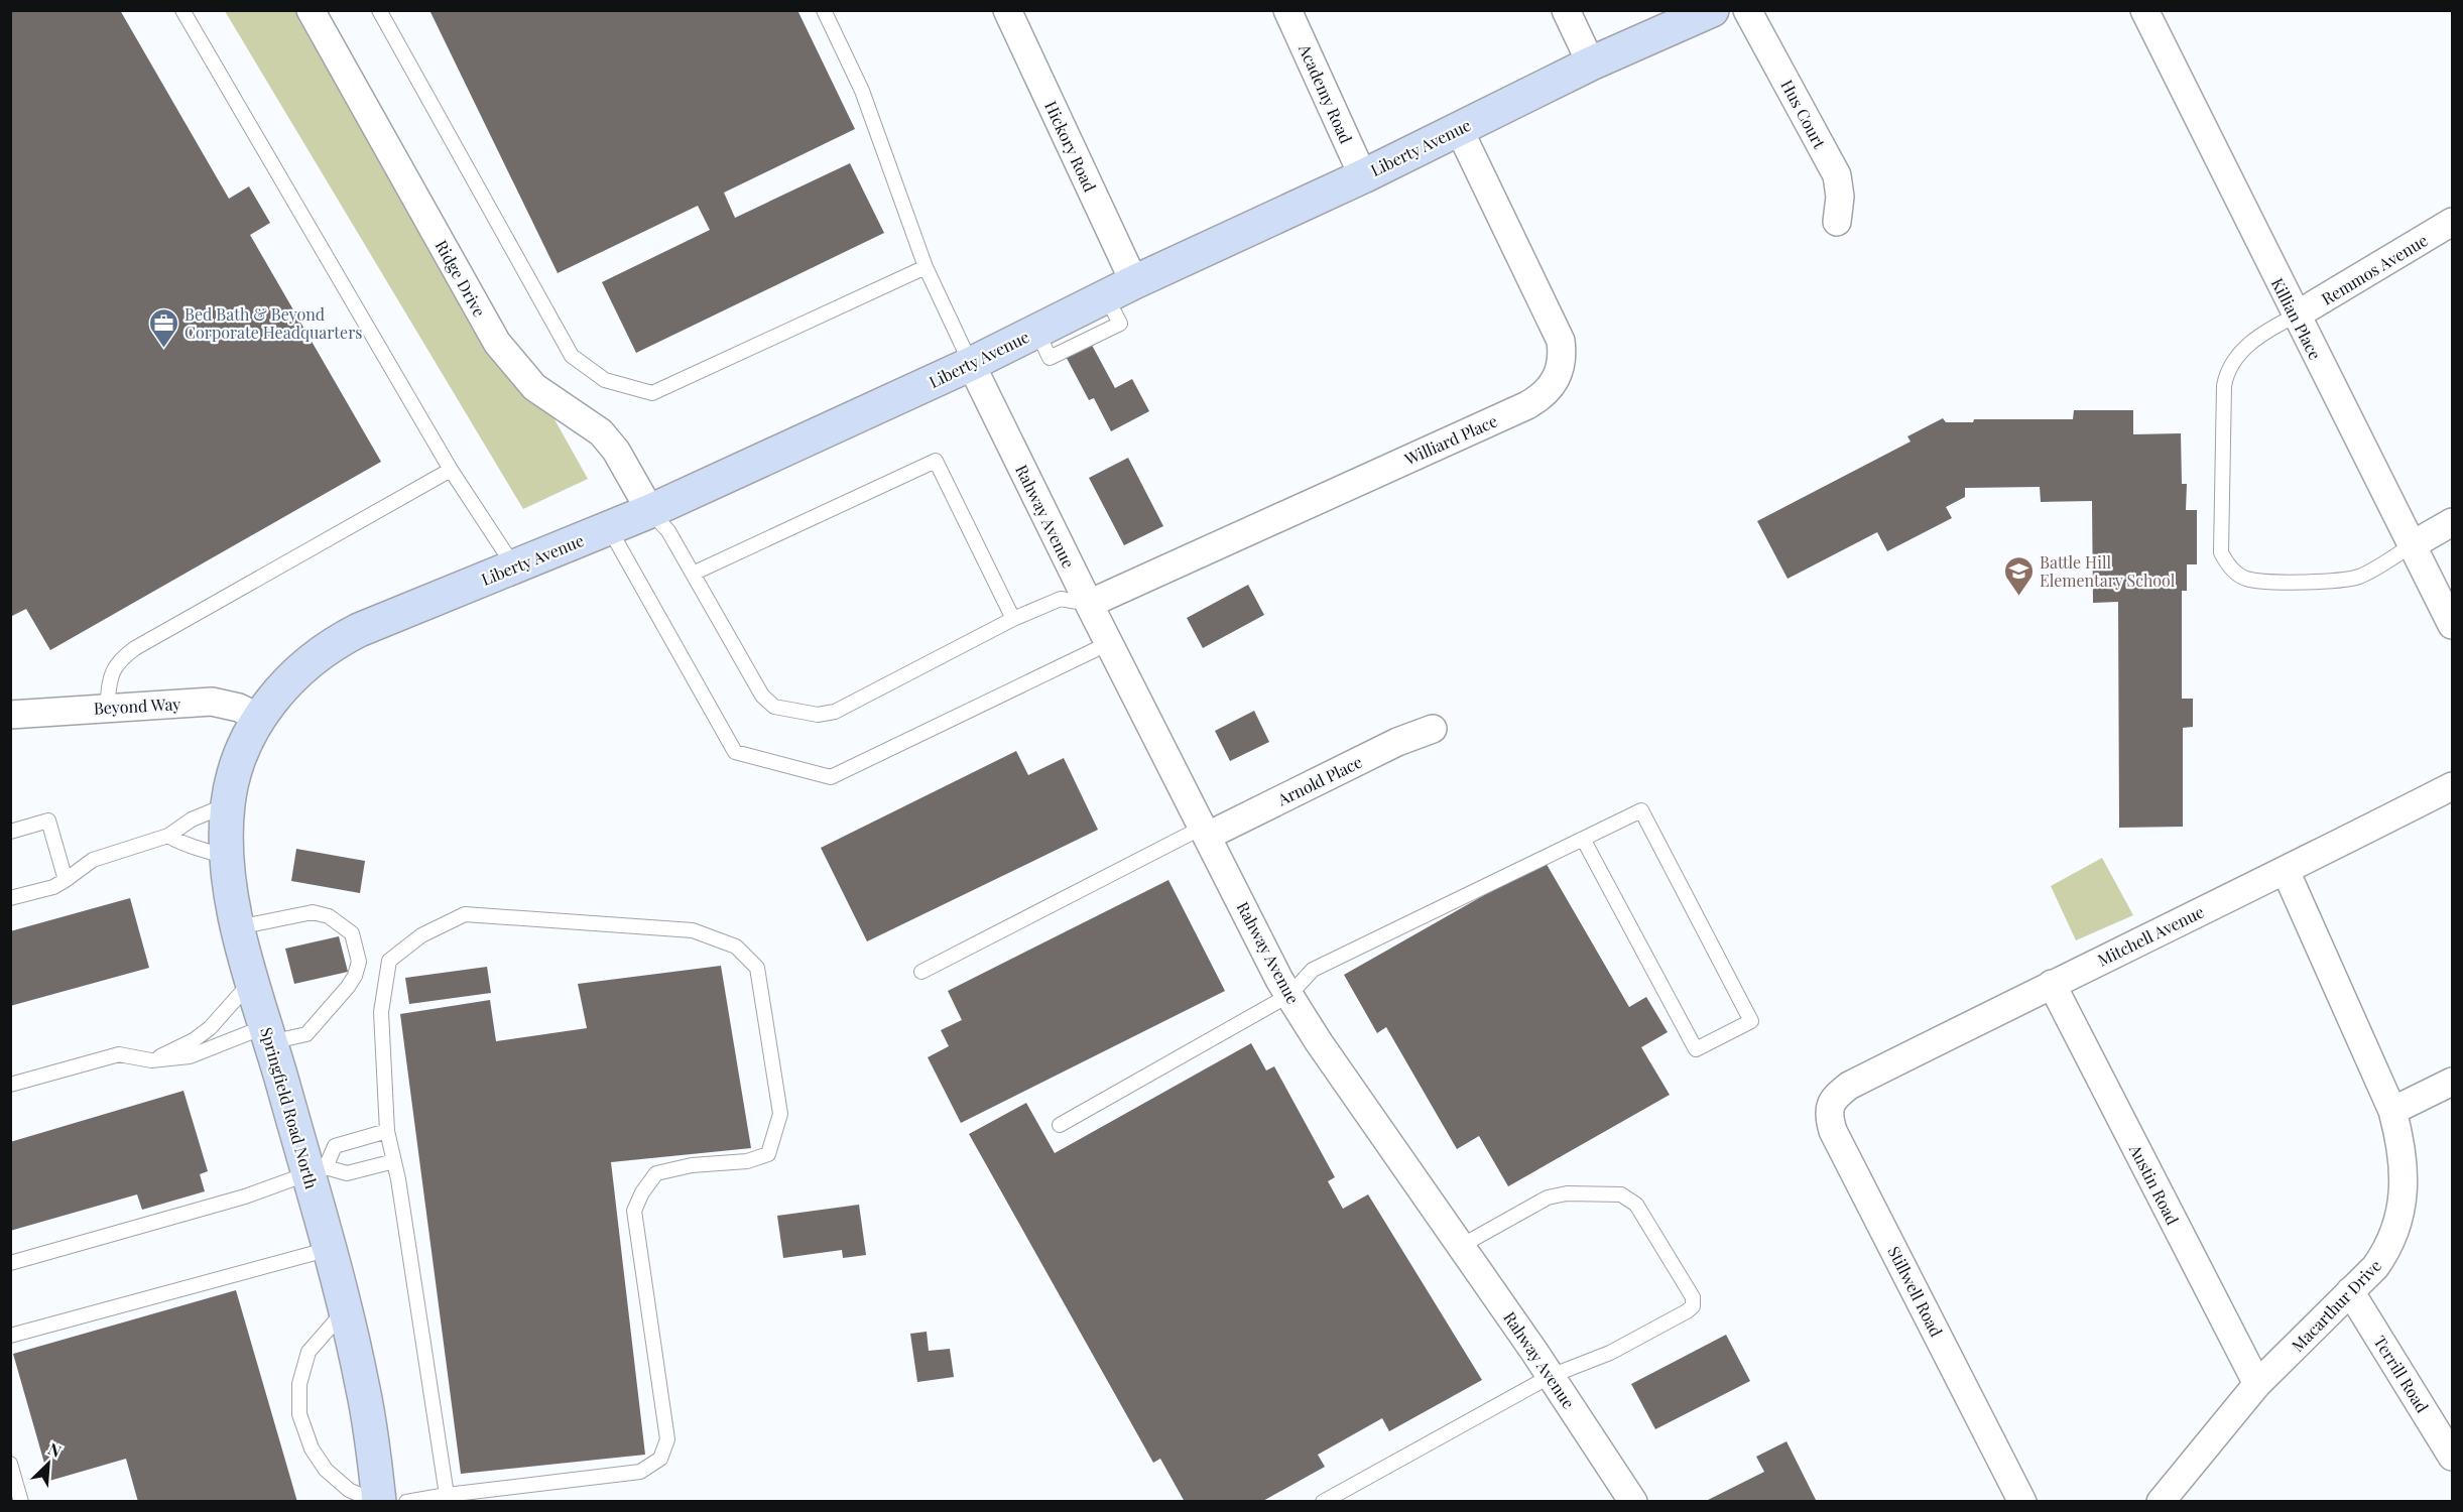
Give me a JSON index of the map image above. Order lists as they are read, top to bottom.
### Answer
{
  "streets": {
    "street": [
      "Academy Road",
      "Hus Court",
      "Hickory Road",
      "Liberty Avenue",
      "Remmos Avenue",
      "Ridge Drive",
      "Killian Place",
      "Williard Place",
      "Rahway Avenue",
      "Beyond Way",
      "Arnold Place",
      "Mitchell Avenue",
      "Springfield Road North",
      "Austin Road",
      "Stillwell Road",
      "Macarthur Drive",
      "Terrill Road"
    ]
  },
  "crossings": [
    ["Academy Road", "Liberty Avenue"],
    ["Hickory Road", "Liberty Avenue"],
    ["Liberty Avenue", "Ridge Drive"],
    ["Liberty Avenue", "Williard Place"],
    ["Liberty Avenue", "Rahway Avenue"],
    ["Liberty Avenue", "Beyond Way"],
    ["Liberty Avenue", "Springfield Road North"],
    ["Remmos Avenue", "Killian Place"],
    ["Williard Place", "Rahway Avenue"],
    ["Rahway Avenue", "Arnold Place"],
    ["Beyond Way", "Springfield Road North"],
    ["Mitchell Avenue", "Austin Road"],
    ["Mitchell Avenue", "Stillwell Road"],
    ["Mitchell Avenue", "Macarthur Drive"],
    ["Austin Road", "Macarthur Drive"],
    ["Macarthur Drive", "Terrill Road"]
  ],
  "places": {
    "office": ["Bed Bath & Beyond Corporate Headquarters"],
    "school or university": ["Battle Hill Elementary School"]
  },
  "north": "top right"
}
